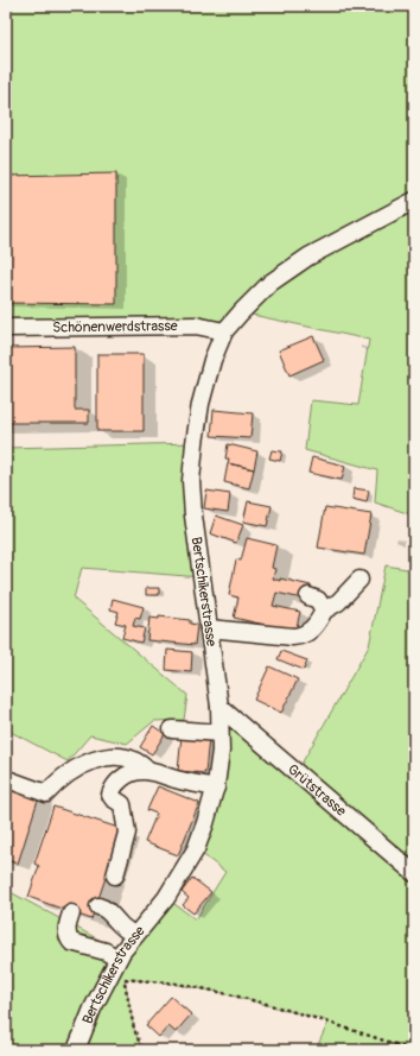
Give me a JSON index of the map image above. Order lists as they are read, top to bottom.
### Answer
{
  "streets": {
    "street": ["Schönenwerdstrasse", "Bertschikerstrasse", "Grütstrasse"]
  },
  "crossings": [
    ["Schönenwerdstrasse", "Bertschikerstrasse"],
    ["Bertschikerstrasse", "Grütstrasse"]
  ]
}
